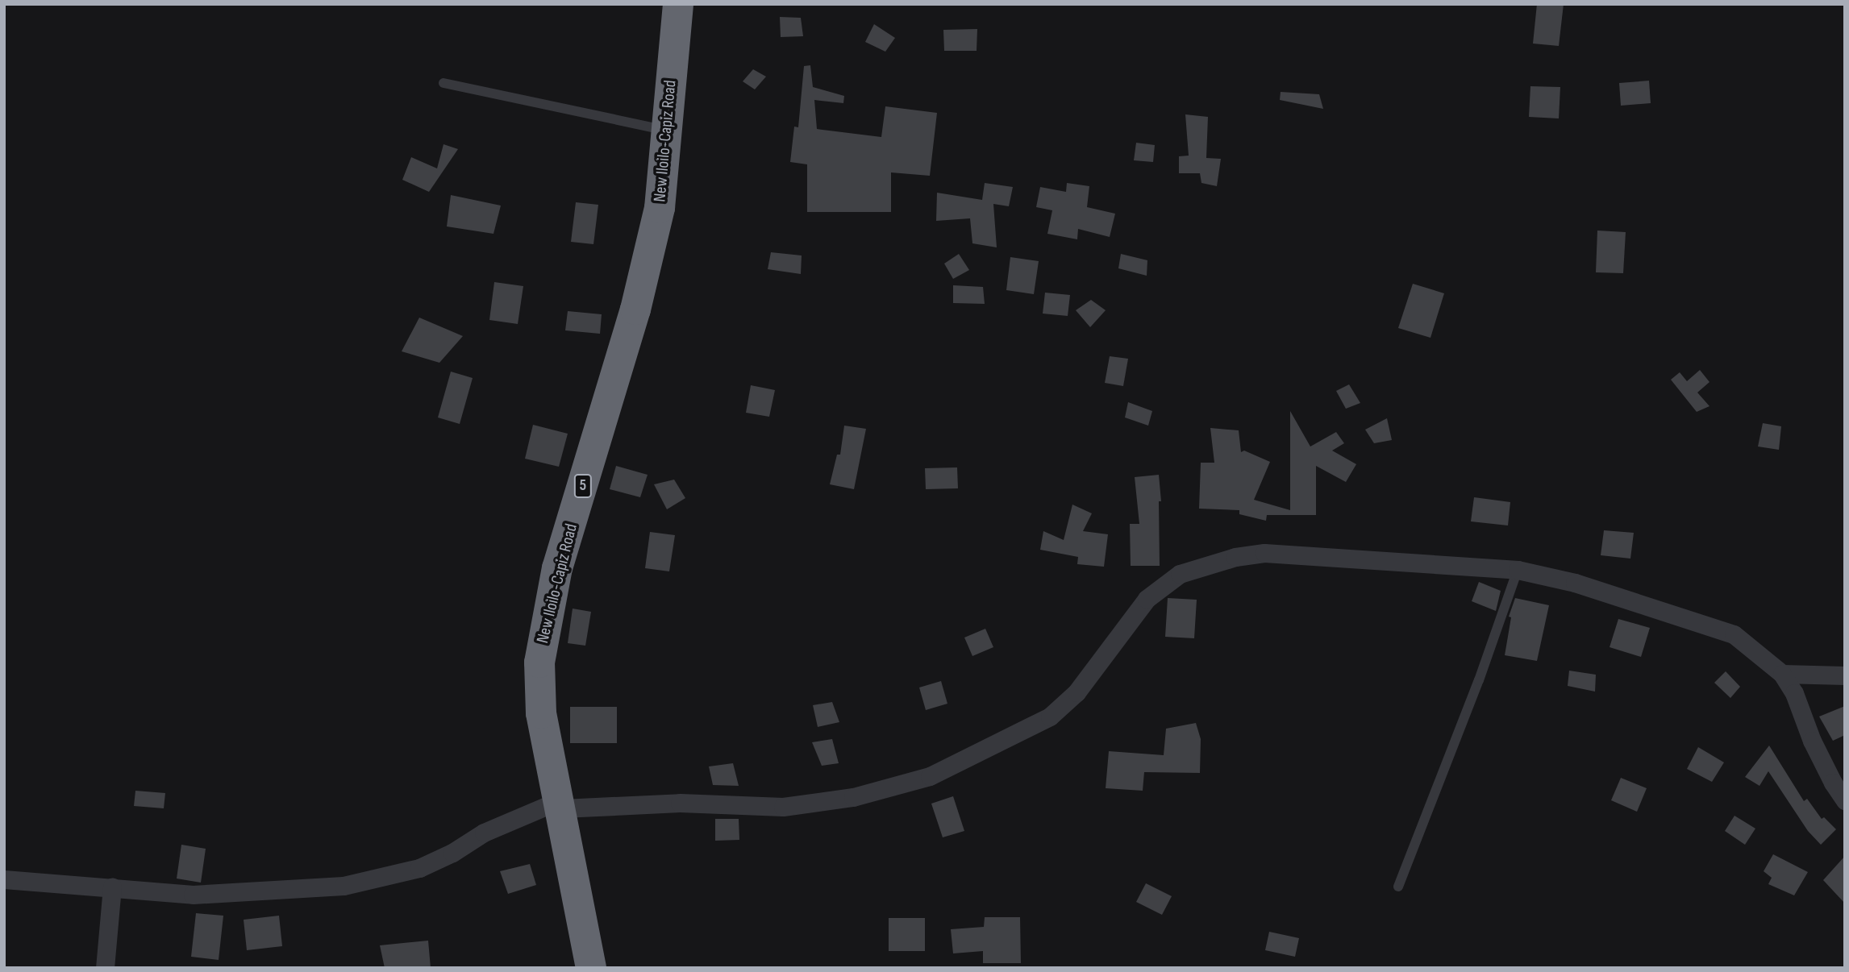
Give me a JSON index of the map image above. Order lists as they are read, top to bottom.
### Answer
{
  "streets": {
    "highway": ["New Iloilo-Capiz Road", "5"]
  }
}
